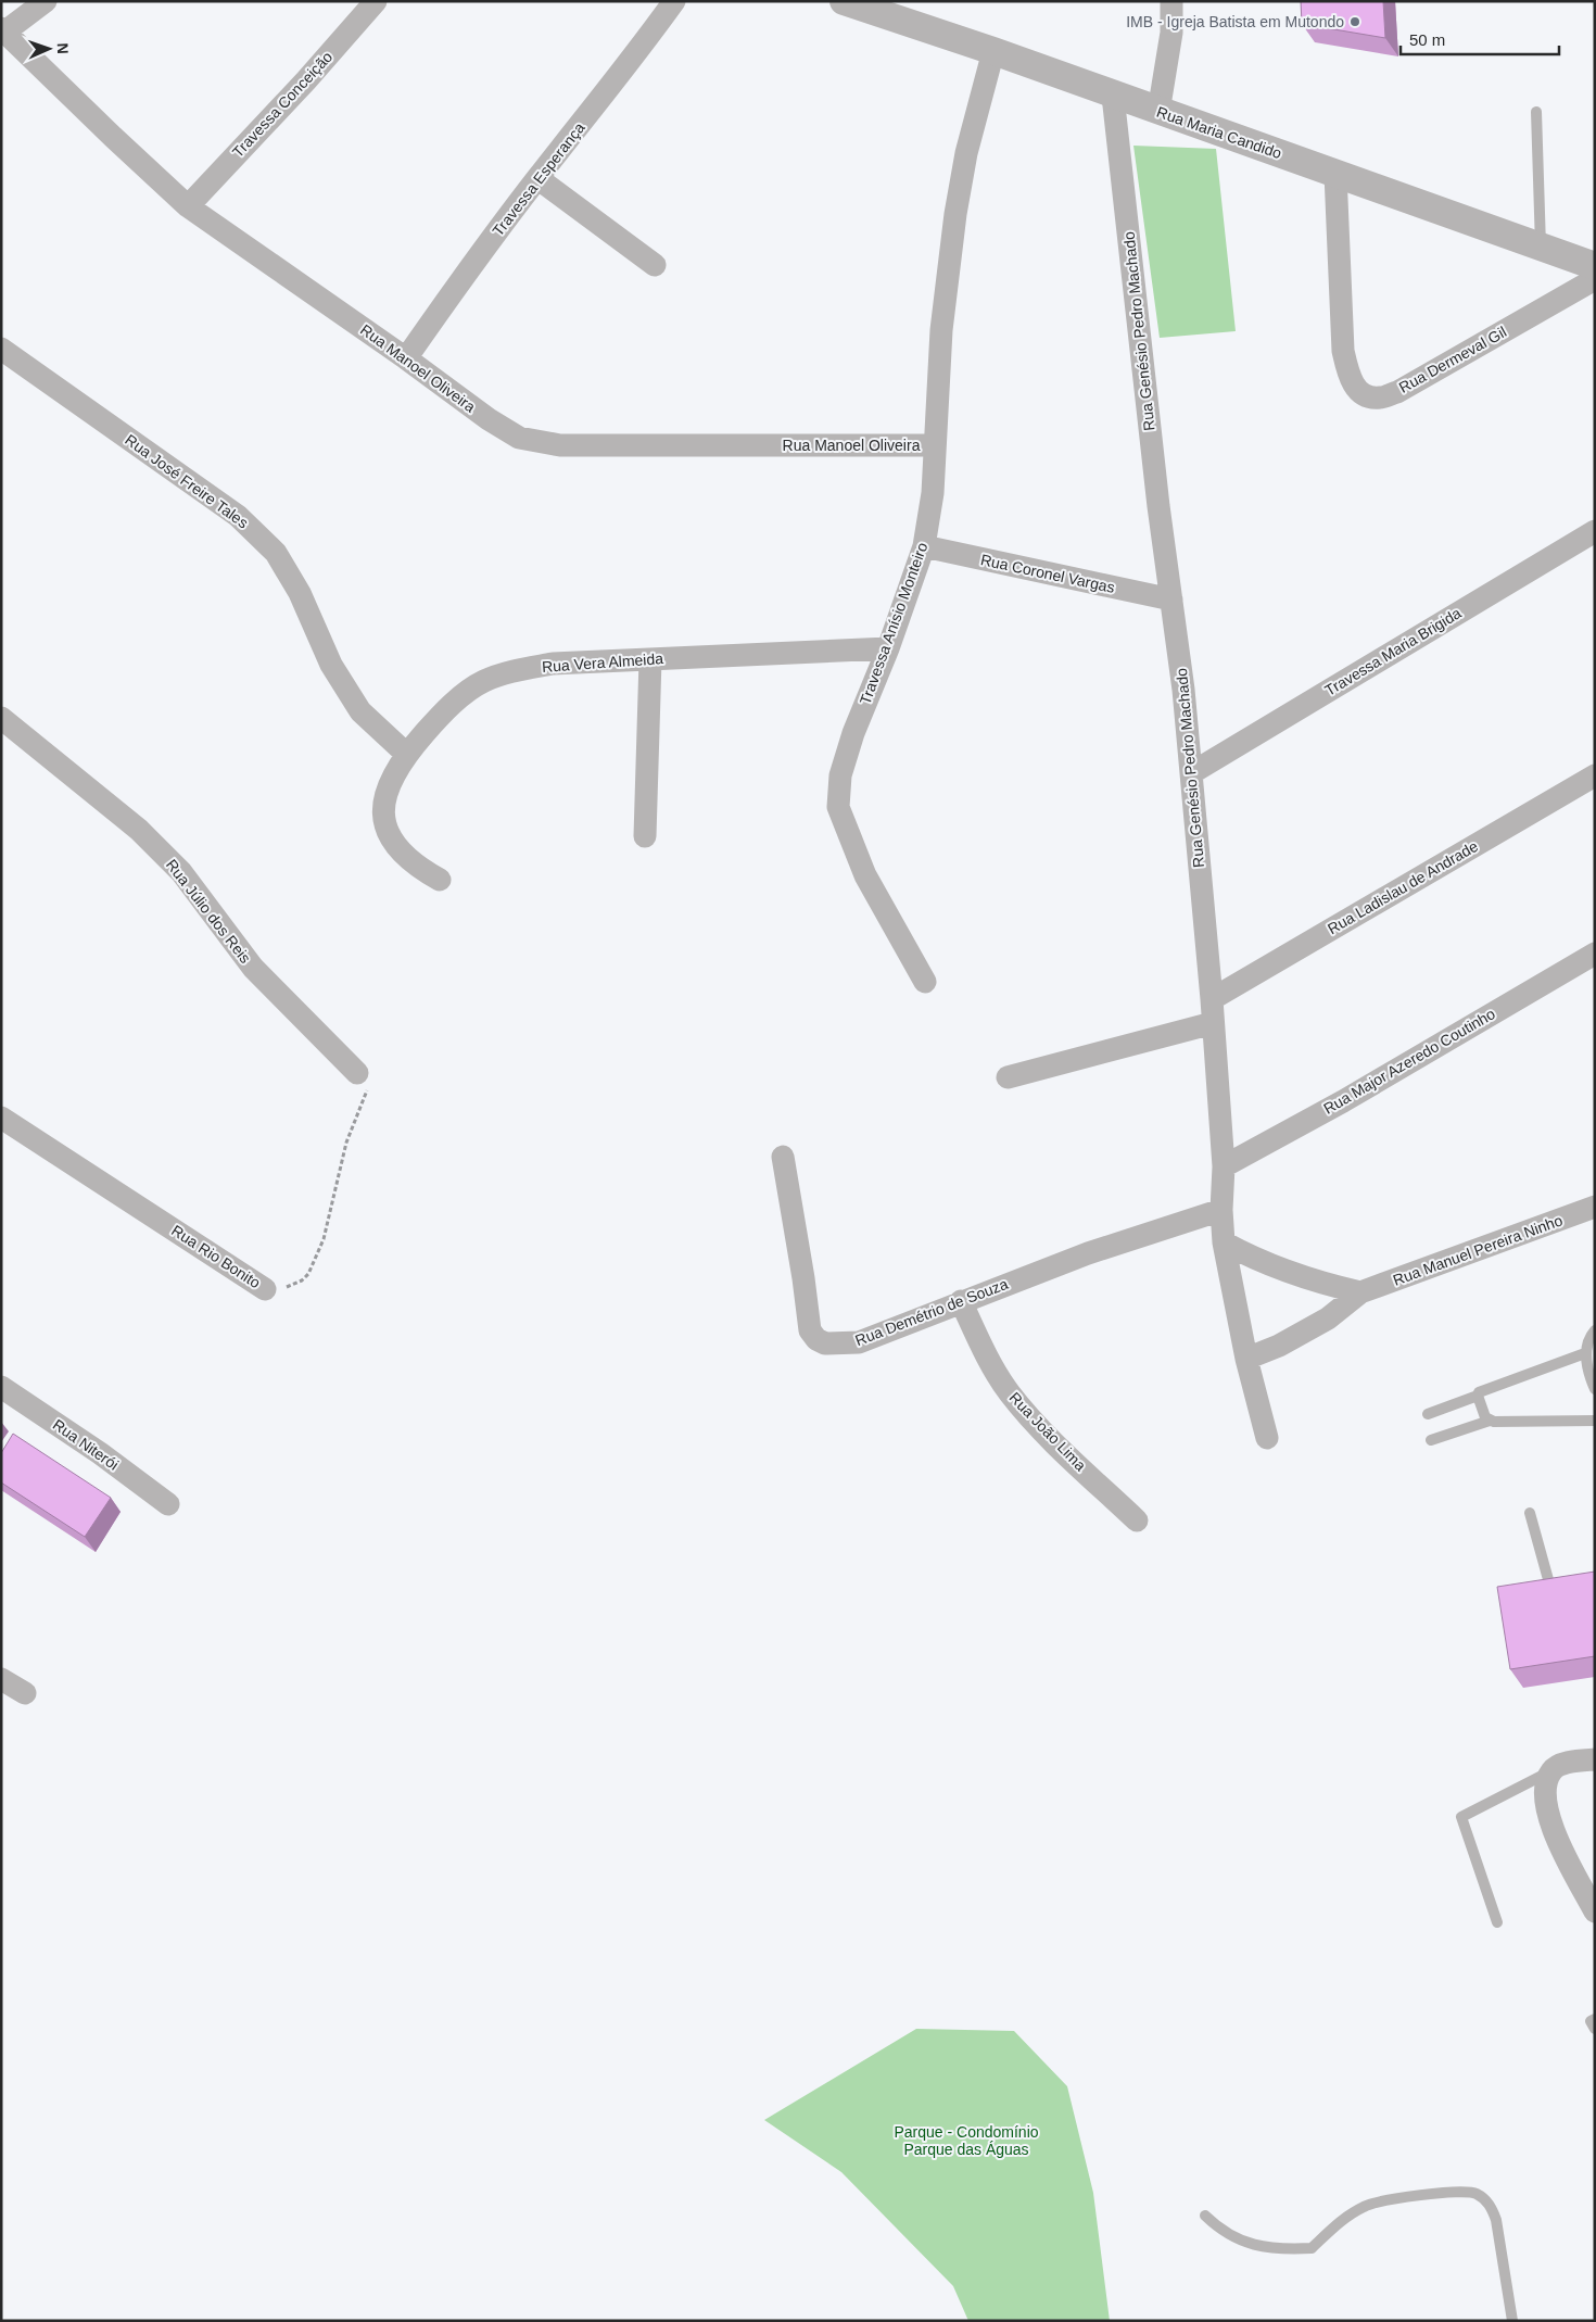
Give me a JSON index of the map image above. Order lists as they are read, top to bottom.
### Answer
{
  "streets": {
    "street": [
      "Travessa Conceição",
      "Rua Maria Candido",
      "Travessa Esperança",
      "Rua Genésio Pedro Machado",
      "Rua Dermeval Gil",
      "Rua Manoel Oliveira",
      "Rua José Freire Tales",
      "Rua Coronel Vargas",
      "Travessa Anísio Monteiro",
      "Travessa Maria Brigida",
      "Rua Vera Almeida",
      "Rua Ladislau de Andrade",
      "Rua Júlio dos Reis",
      "Rua Major Azeredo Coutinho",
      "Rua Manuel Pereira Ninho",
      "Rua Rio Bonito",
      "Rua Demétrio de Souza",
      "Rua João Lima",
      "Rua Niterói"
    ]
  },
  "crossings": [
    ["Travessa Conceição", "Rua Manoel Oliveira"],
    ["Rua Maria Candido", "Rua Genésio Pedro Machado"],
    ["Rua Maria Candido", "Rua Dermeval Gil"],
    ["Rua Maria Candido", "Travessa Anísio Monteiro"],
    ["Travessa Esperança", "Rua Manoel Oliveira"],
    ["Rua Genésio Pedro Machado", "Rua Coronel Vargas"],
    ["Rua Genésio Pedro Machado", "Travessa Maria Brigida"],
    ["Rua Genésio Pedro Machado", "Rua Ladislau de Andrade"],
    ["Rua Genésio Pedro Machado", "Rua Major Azeredo Coutinho"],
    ["Rua Genésio Pedro Machado", "Rua Manuel Pereira Ninho"],
    ["Rua Genésio Pedro Machado", "Rua Demétrio de Souza"],
    ["Rua Manoel Oliveira", "Travessa Anísio Monteiro"],
    ["Rua José Freire Tales", "Rua Vera Almeida"],
    ["Rua Coronel Vargas", "Travessa Anísio Monteiro"],
    ["Travessa Anísio Monteiro", "Rua Vera Almeida"],
    ["Rua Júlio dos Reis", "Rua Rio Bonito"],
    ["Rua Demétrio de Souza", "Rua João Lima"]
  ],
  "parks": ["Parque - Condomínio Parque das Águas"],
  "places": ["IMB - Igreja Batista em Mutondo"],
  "scale_bar": "50 m",
  "north": "right"
}
